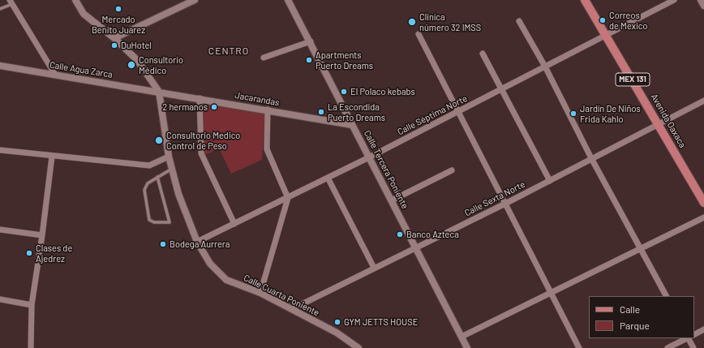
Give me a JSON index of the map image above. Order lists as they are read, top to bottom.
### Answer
{
  "streets": {
    "main road": ["MEX 131", "Avenida Oaxaca"],
    "street": [
      "Calle Agua Zarca",
      "Jacarandas",
      "Calle Séptima Norte",
      "Calle Tercera Poniente",
      "Calle Sexta Norte",
      "Calle Cuarta Poniente"
    ]
  },
  "crossings": [
    ["Calle Agua Zarca", "Jacarandas"],
    ["Calle Agua Zarca", "Calle Cuarta Poniente"],
    ["Jacarandas", "Calle Tercera Poniente"],
    ["Jacarandas", "Calle Cuarta Poniente"],
    ["Calle Séptima Norte", "Avenida Oaxaca"],
    ["Calle Séptima Norte", "Calle Tercera Poniente"],
    ["Calle Séptima Norte", "Calle Cuarta Poniente"],
    ["Avenida Oaxaca", "Calle Sexta Norte"],
    ["Calle Tercera Poniente", "Calle Sexta Norte"],
    ["Calle Sexta Norte", "Calle Cuarta Poniente"]
  ],
  "districts": ["CENTRO"],
  "places": [
    "Mercado Benito Juarez",
    "Correos de Mexico",
    "Cliníca número 32 IMSS",
    "DuHotel",
    "Apartments Puerto Dreams",
    "Consultorio Médico",
    "El Polaco kebabs",
    "2 hermanos",
    "La Escondida Puerto Dreams",
    "Jardín De Niños Frida Kahlo",
    "Consultorio Medico Control de Peso",
    "Banco Azteca",
    "Bodega Aurrera",
    "Clases de Ajedrez",
    "GYM JETTS HOUSE"
  ],
  "legend": ["Calle", "Parque"]
}
